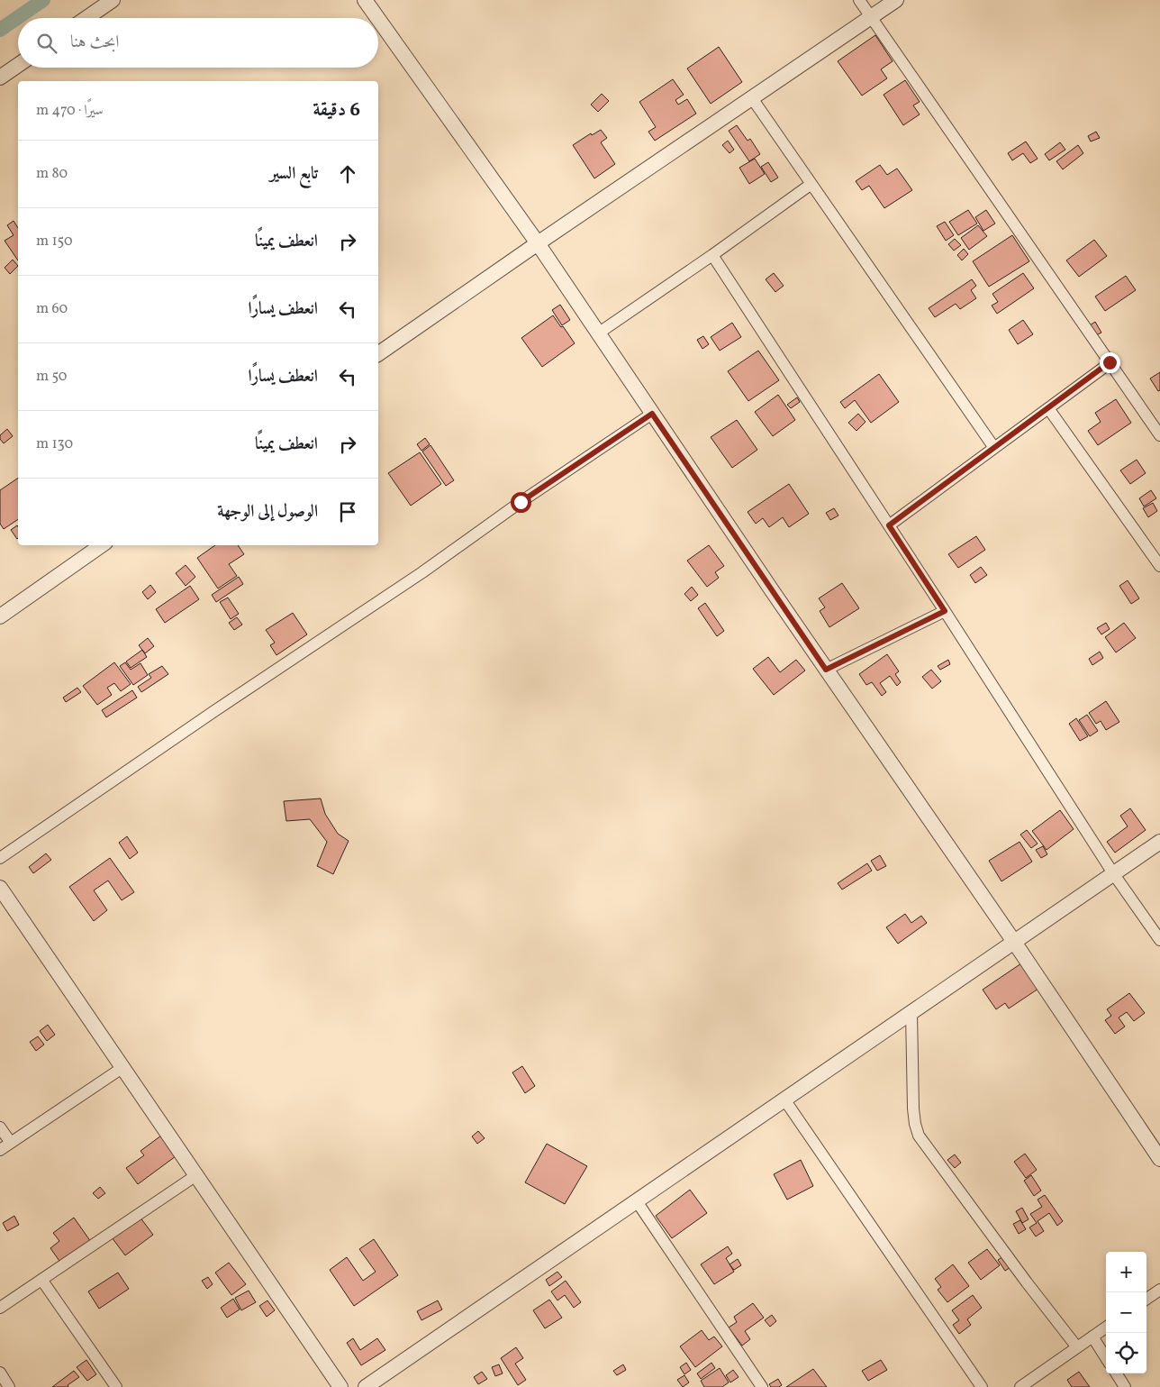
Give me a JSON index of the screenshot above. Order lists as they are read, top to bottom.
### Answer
{
  "page": {
    "search": "ابحث هنا",
    "heading": ["6 دقيقة", "سيرًا · 470 m"],
    "list": [
      ["تابع السير", "80 m"],
      ["انعطف يمينًا", "150 m"],
      ["انعطف يسارًا", "60 m"],
      ["انعطف يسارًا", "50 m"],
      ["انعطف يمينًا", "130 m"],
      "الوصول إلى الوجهة"
    ],
    "map_buttons": ["+", "−"]
  }
}
